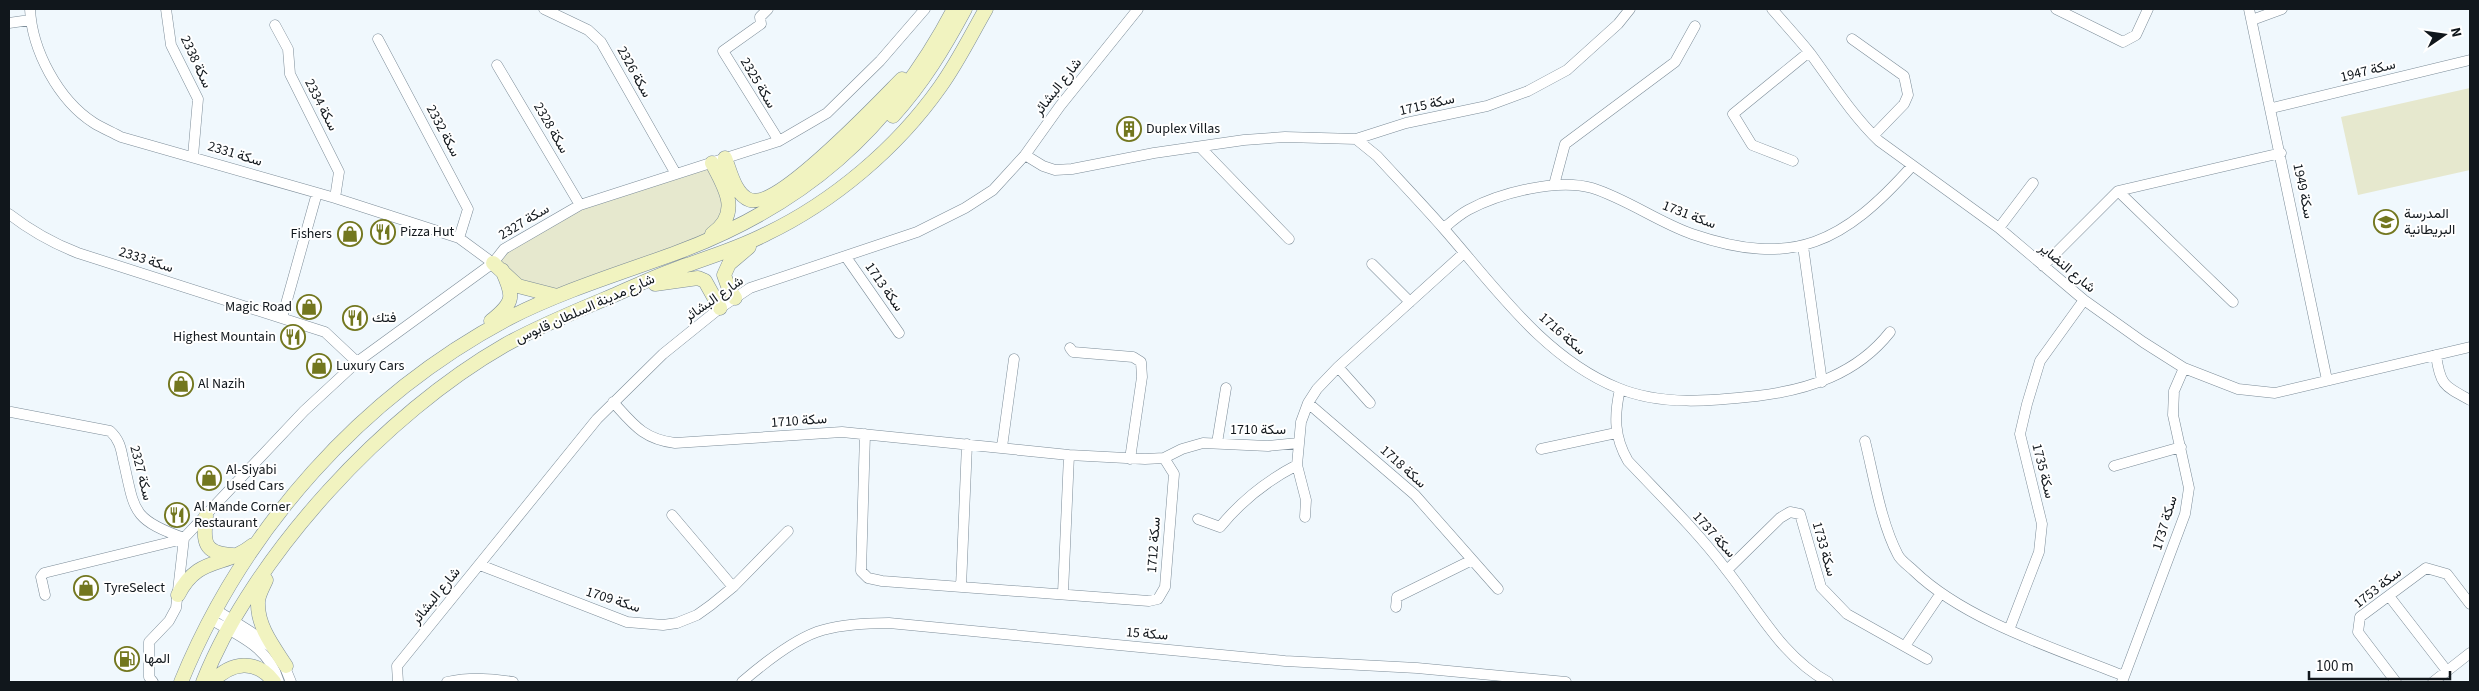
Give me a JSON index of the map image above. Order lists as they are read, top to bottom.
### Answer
{
  "streets": {
    "main road": ["شارع مدينة السلطان قابوس"],
    "street": [
      "سكة 2338",
      "سكة 1947",
      "سكة 2326",
      "سكة 2325",
      "شارع البشائر",
      "سكة 2334",
      "سكة 1715",
      "سكة 2328",
      "سكة 2332",
      "سكة 2331",
      "سكة 1949",
      "سكة 1731",
      "سكة 2327",
      "سكة 2333",
      "شارع النضاير",
      "سكة 1713",
      "سكة 1716",
      "سكة 1710",
      "سكة 1718",
      "سكة 1735",
      "سكة 1737",
      "سكة 1712",
      "سكة 1733",
      "سكة 1753",
      "سكة 1709",
      "سكة 15"
    ]
  },
  "crossings": [
    ["سكة 2338", "سكة 2331"],
    ["سكة 1947", "سكة 1949"],
    ["سكة 2326", "سكة 2327"],
    ["سكة 2325", "سكة 2327"],
    ["شارع البشائر", "سكة 1715"],
    ["شارع البشائر", "سكة 1713"],
    ["شارع البشائر", "سكة 1710"],
    ["شارع البشائر", "سكة 1709"],
    ["سكة 2334", "سكة 2331"],
    ["سكة 1715", "سكة 1716"],
    ["سكة 2328", "سكة 2327"],
    ["سكة 2332", "سكة 2331"],
    ["سكة 2331", "سكة 2327"],
    ["سكة 1949", "شارع النضاير"],
    ["سكة 1731", "شارع النضاير"],
    ["سكة 1731", "سكة 1716"],
    ["سكة 2327", "سكة 2333"],
    ["شارع النضاير", "سكة 1735"],
    ["شارع النضاير", "سكة 1737"],
    ["سكة 1716", "سكة 1737"],
    ["سكة 1710", "سكة 1712"],
    ["سكة 1737", "سكة 1733"]
  ],
  "places": {
    "building": ["Duplex Villas"],
    "school or university": ["المدرسة البريطانية"],
    "restaurant": [
      "Pizza Hut",
      "فتك",
      "Highest Mountain",
      "Al Mande Corner Restaurant"
    ],
    "shop": [
      "Fishers",
      "Magic Road",
      "Luxury Cars",
      "Al Nazih",
      "Al-Siyabi Used Cars",
      "TyreSelect"
    ],
    "fuel station": ["المها"]
  },
  "scale_bar": "100 m",
  "north": "right"
}
